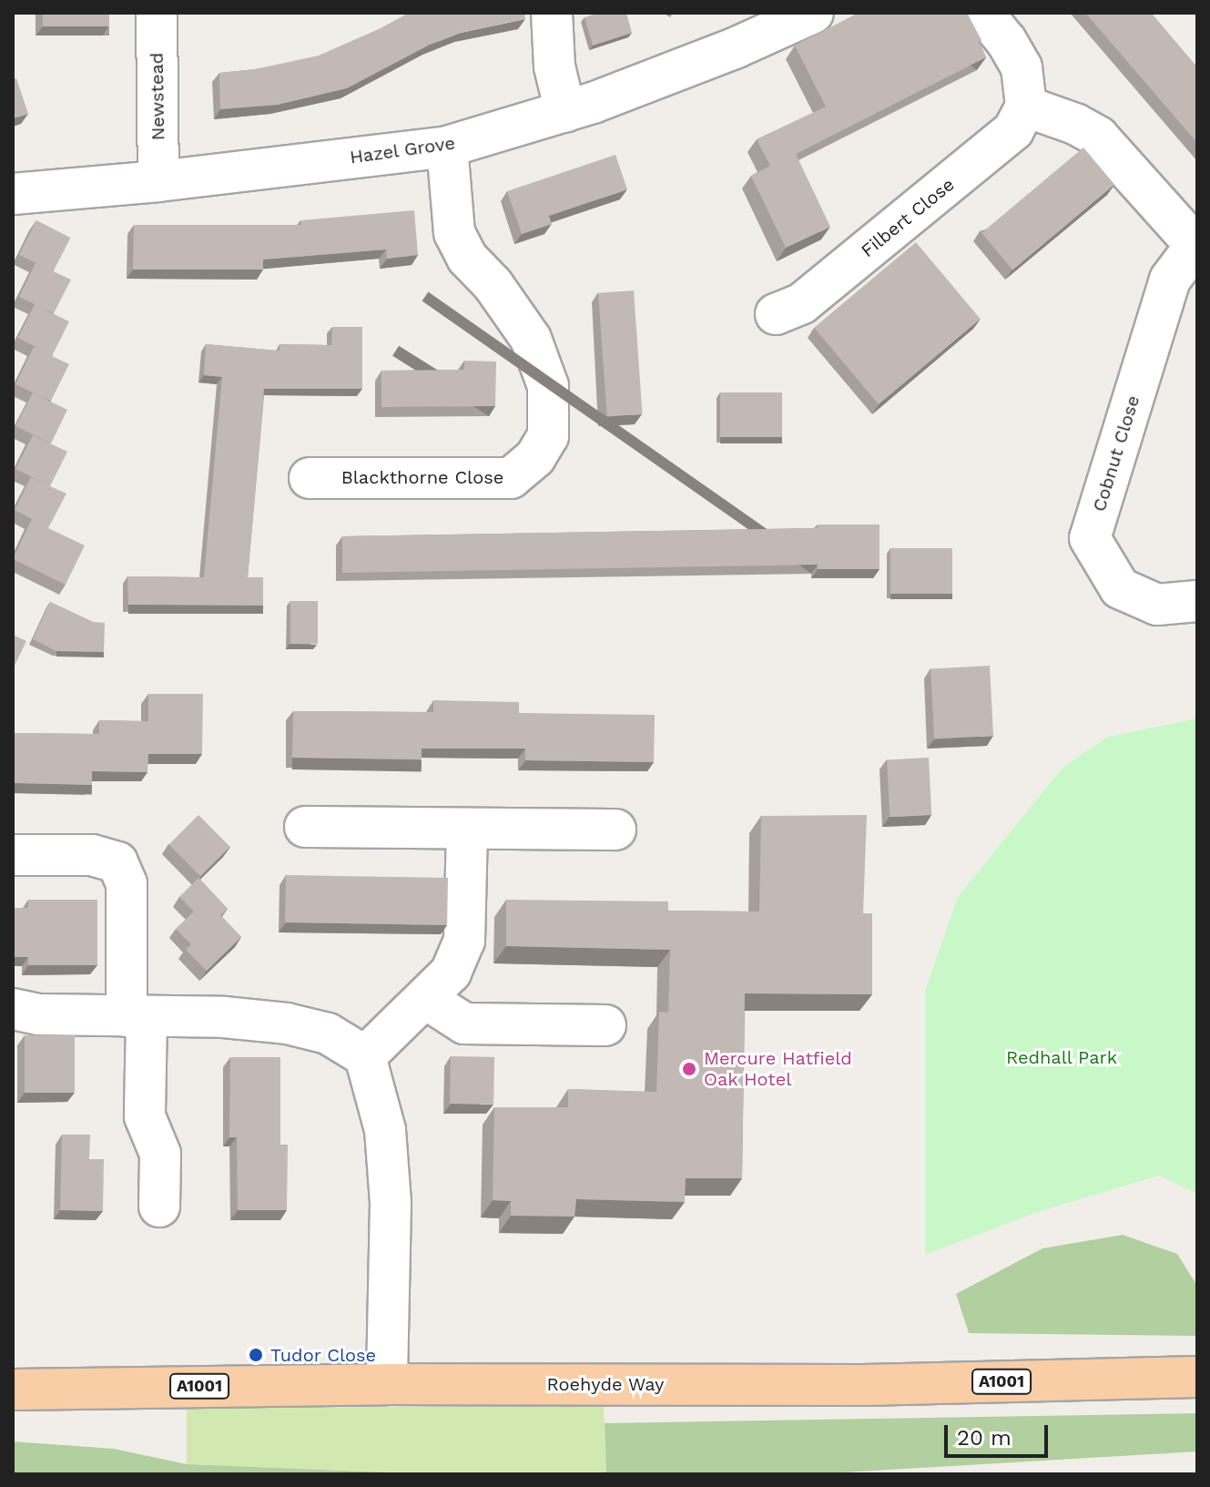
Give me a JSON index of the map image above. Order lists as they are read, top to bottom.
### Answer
{
  "streets": {
    "main road": ["A1001", "Roehyde Way"],
    "street": [
      "Newstead",
      "Hazel Grove",
      "Filbert Close",
      "Cobnut Close",
      "Blackthorne Close"
    ]
  },
  "crossings": [
    ["Newstead", "Hazel Grove"],
    ["Hazel Grove", "Blackthorne Close"]
  ],
  "parks": ["Redhall Park"],
  "places": ["Mercure Hatfield Oak Hotel", "Tudor Close"],
  "scale_bar": "20 m"
}
